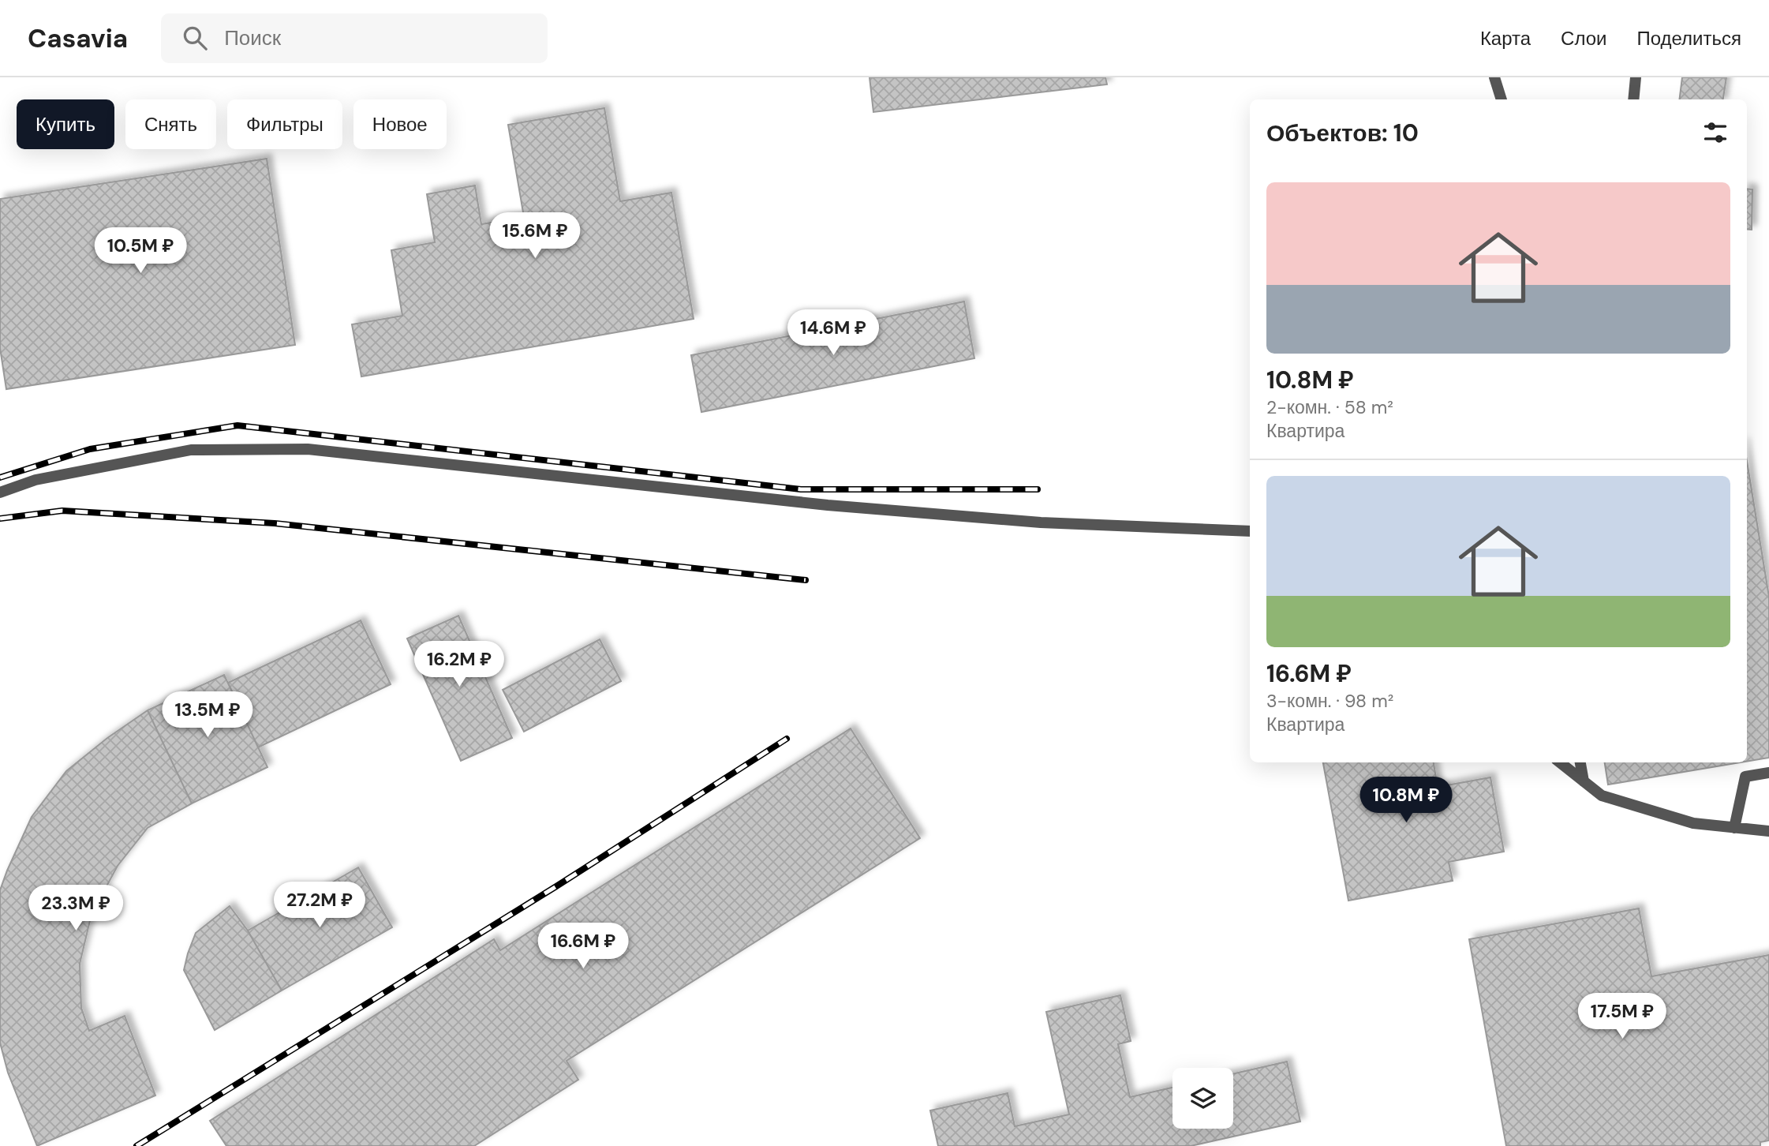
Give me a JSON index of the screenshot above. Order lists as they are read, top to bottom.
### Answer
{
  "page": {
    "header": "Casavia",
    "search": "Поиск",
    "nav": ["Карта", "Слои", "Поделиться"],
    "chip": [
      "Купить",
      "Снять",
      "Фильтры",
      "Новое"
    ],
    "heading": "Объектов: 10",
    "list": [
      {
        "name": "10.8M ₽",
        "note": "2-комн. · 58 m² · Квартира"
      },
      {
        "name": "16.6M ₽",
        "note": "3-комн. · 98 m² · Квартира"
      }
    ],
    "price": [
      "15.6M ₽",
      "10.5M ₽",
      "14.6M ₽",
      "16.2M ₽",
      "13.5M ₽",
      "10.8M ₽",
      "27.2M ₽",
      "23.3M ₽",
      "16.6M ₽",
      "17.5M ₽"
    ]
  }
}
